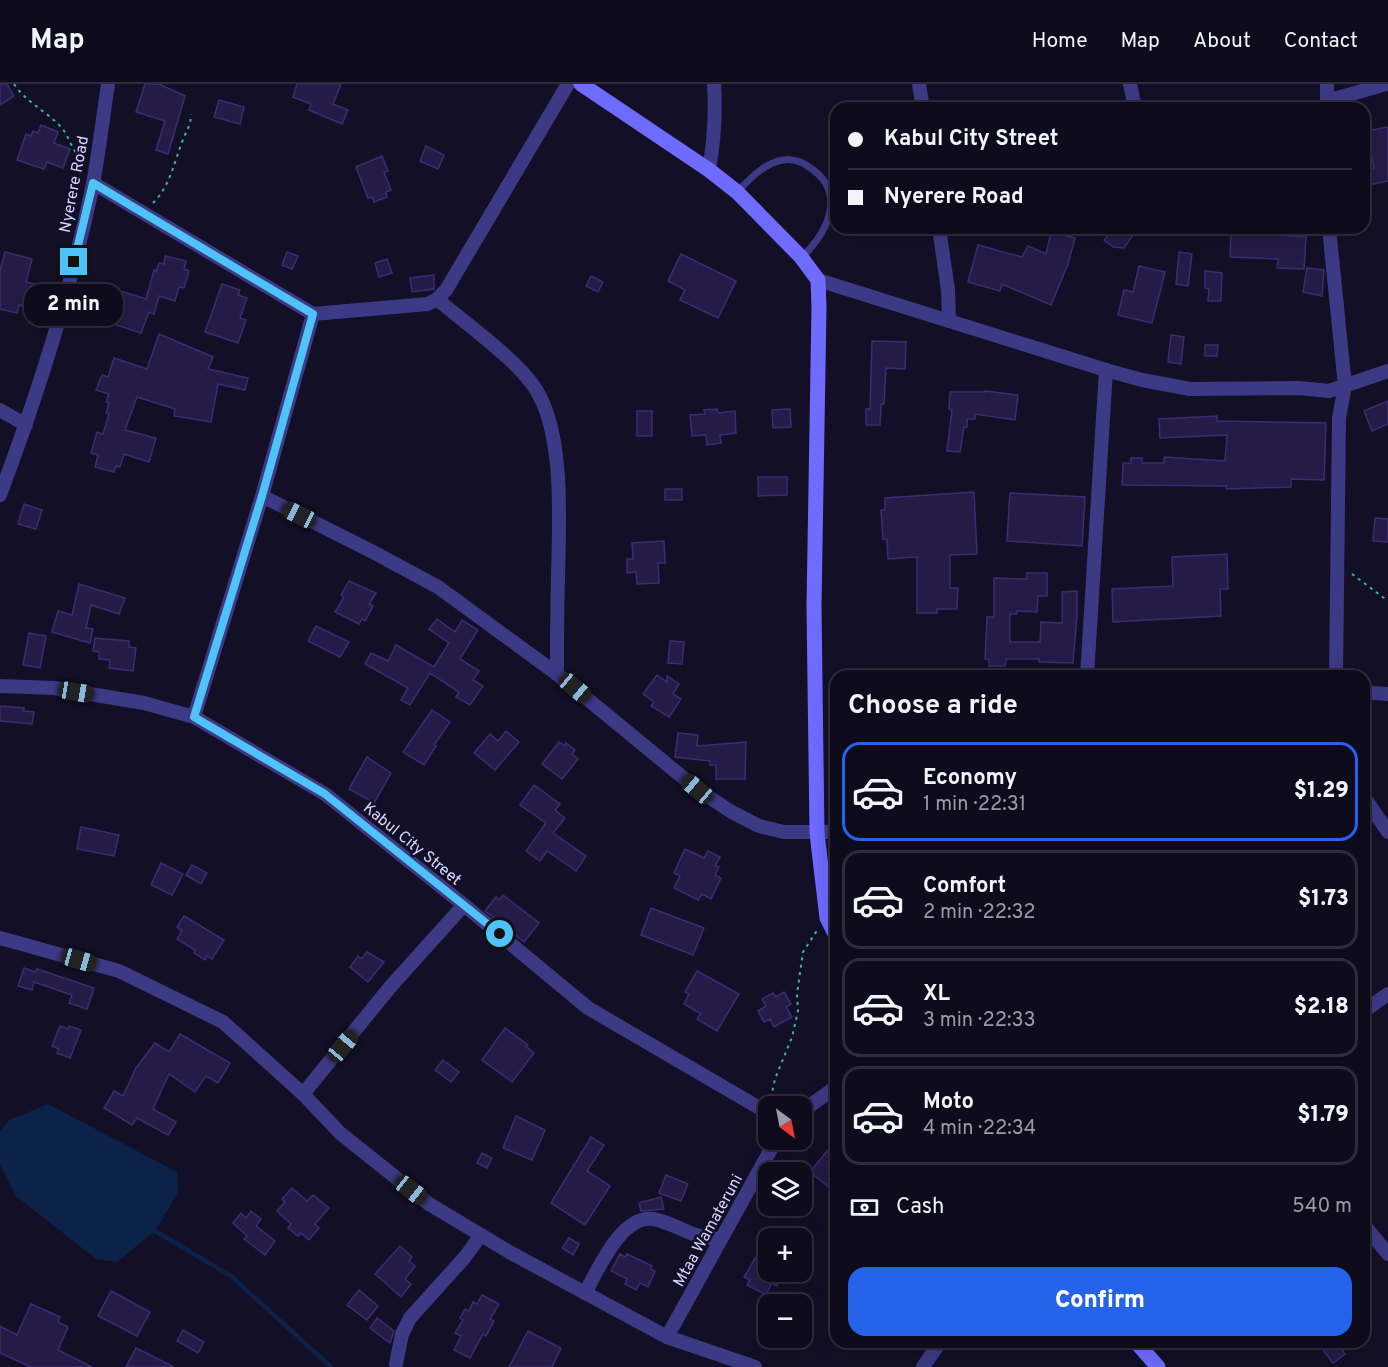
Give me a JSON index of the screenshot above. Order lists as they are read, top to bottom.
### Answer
{
  "streets": {
    "street": ["Nyerere Road", "Kabul City Street", "Mtaa Wamateruni"]
  },
  "north": "bottom right",
  "page": {
    "header": "Map",
    "nav": [
      "Home",
      "Map",
      "About",
      "Contact"
    ],
    "banner": ["Kabul City Street", "Nyerere Road"],
    "bubble": "2 min",
    "heading": "Choose a ride",
    "list": [
      {
        "name": "Economy",
        "note": "1 min · 22:31",
        "value": "$1.29"
      },
      {
        "name": "Comfort",
        "note": "2 min · 22:32",
        "value": "$1.73"
      },
      {
        "name": "XL",
        "note": "3 min · 22:33",
        "value": "$2.18"
      },
      {
        "name": "Moto",
        "note": "4 min · 22:34",
        "value": "$1.79"
      }
    ],
    "map_buttons": ["+", "−"],
    "pay": ["Cash", "540 m"],
    "buttons": "Confirm"
  }
}
